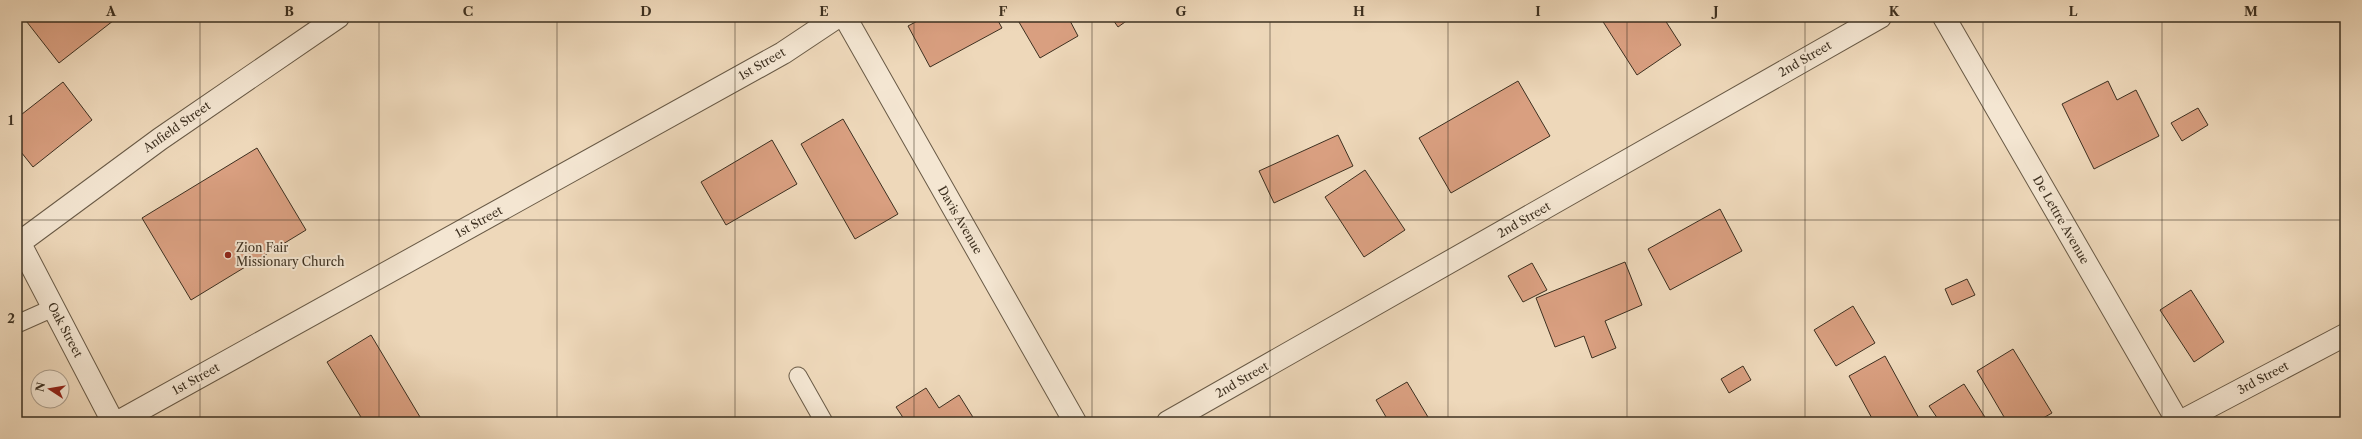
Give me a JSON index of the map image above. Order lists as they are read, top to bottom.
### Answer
{
  "streets": {
    "street": [
      "2nd Street",
      "1st Street",
      "Anfield Street",
      "Davis Avenue",
      "De Lettre Avenue",
      "Oak Street",
      "3rd Street"
    ]
  },
  "crossings": [
    ["Anfield Street", "Oak Street"],
    ["De Lettre Avenue", "3rd Street"]
  ],
  "places": ["Zion Fair Missionary Church"],
  "north": "left",
  "grid": {
    "columns": [
      "A",
      "B",
      "C",
      "D",
      "E",
      "F",
      "G",
      "H",
      "I",
      "J",
      "K",
      "L",
      "M"
    ],
    "rows": ["1", "2"]
  }
}
